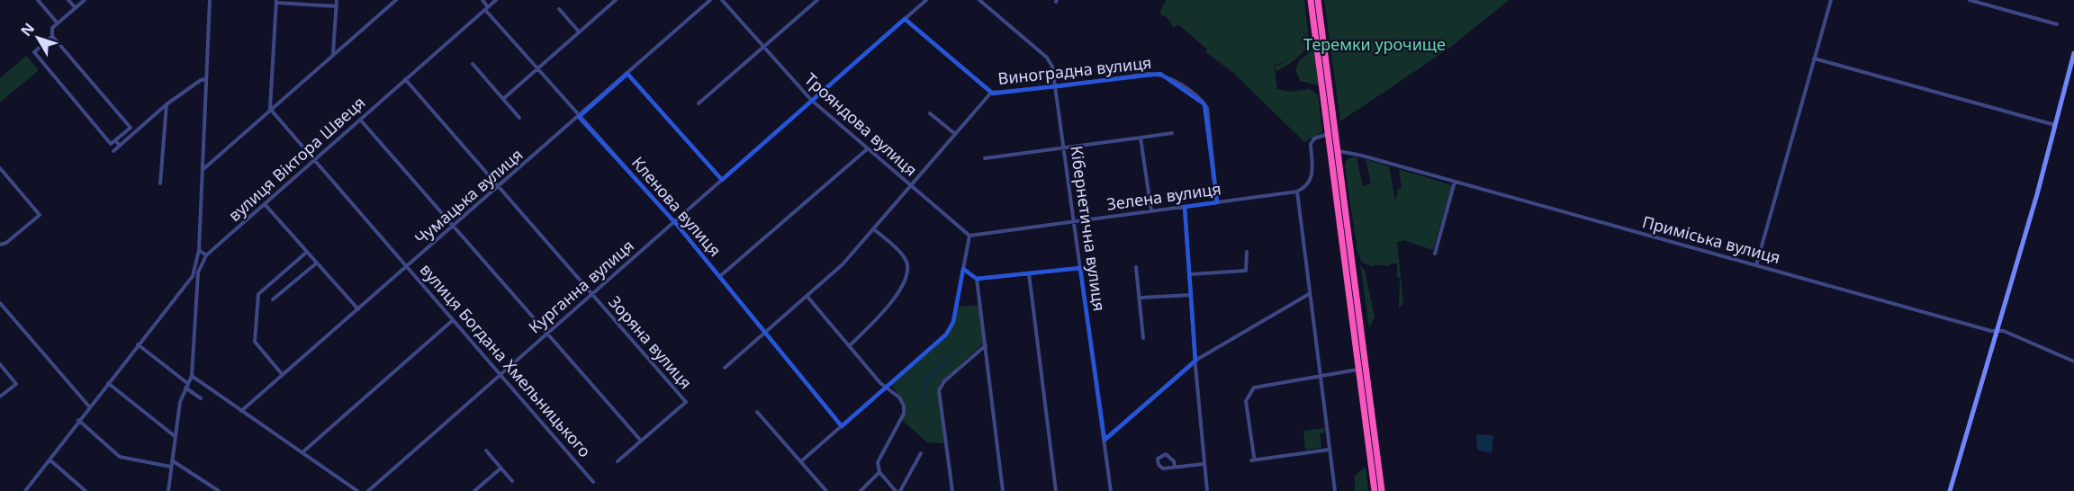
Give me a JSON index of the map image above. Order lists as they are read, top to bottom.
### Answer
{
  "streets": {
    "street": [
      "Виноградна вулиця",
      "Трояндова вулиця",
      "вулиця Віктора Швеця",
      "Чумацька вулиця",
      "Зелена вулиця",
      "Кленова вулиця",
      "Кібернетична вулиця",
      "Приміська вулиця",
      "Курганна вулиця",
      "Зоряна вулиця",
      "вулиця Богдана Хмельницького"
    ]
  },
  "crossings": [
    ["Виноградна вулиця", "Трояндова вулиця"],
    ["Виноградна вулиця", "Зелена вулиця"],
    ["Виноградна вулиця", "Кленова вулиця"],
    ["Виноградна вулиця", "Кібернетична вулиця"],
    ["Трояндова вулиця", "Зелена вулиця"],
    ["Трояндова вулиця", "Курганна вулиця"],
    ["вулиця Віктора Швеця", "Кленова вулиця"],
    ["вулиця Віктора Швеця", "Зоряна вулиця"],
    ["вулиця Віктора Швеця", "вулиця Богдана Хмельницького"],
    ["Чумацька вулиця", "Кленова вулиця"],
    ["Чумацька вулиця", "Зоряна вулиця"],
    ["Чумацька вулиця", "вулиця Богдана Хмельницького"],
    ["Зелена вулиця", "Кібернетична вулиця"],
    ["Кленова вулиця", "Курганна вулиця"],
    ["Курганна вулиця", "Зоряна вулиця"],
    ["Курганна вулиця", "вулиця Богдана Хмельницького"]
  ],
  "parks": ["Теремки урочище"],
  "north": "top left"
}
